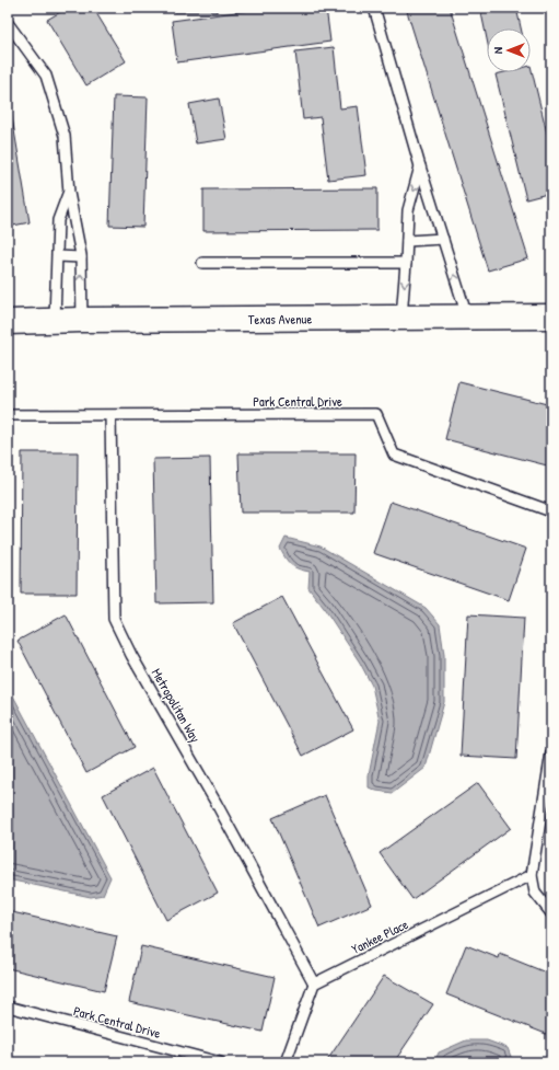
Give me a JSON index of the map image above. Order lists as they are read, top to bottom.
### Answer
{
  "streets": {
    "street": ["Texas Avenue"],
    "lane": ["Park Central Drive", "Metropolitan Way", "Yankee Place"]
  },
  "crossings": [
    ["Park Central Drive", "Metropolitan Way"],
    ["Metropolitan Way", "Yankee Place"]
  ],
  "north": "left"
}
